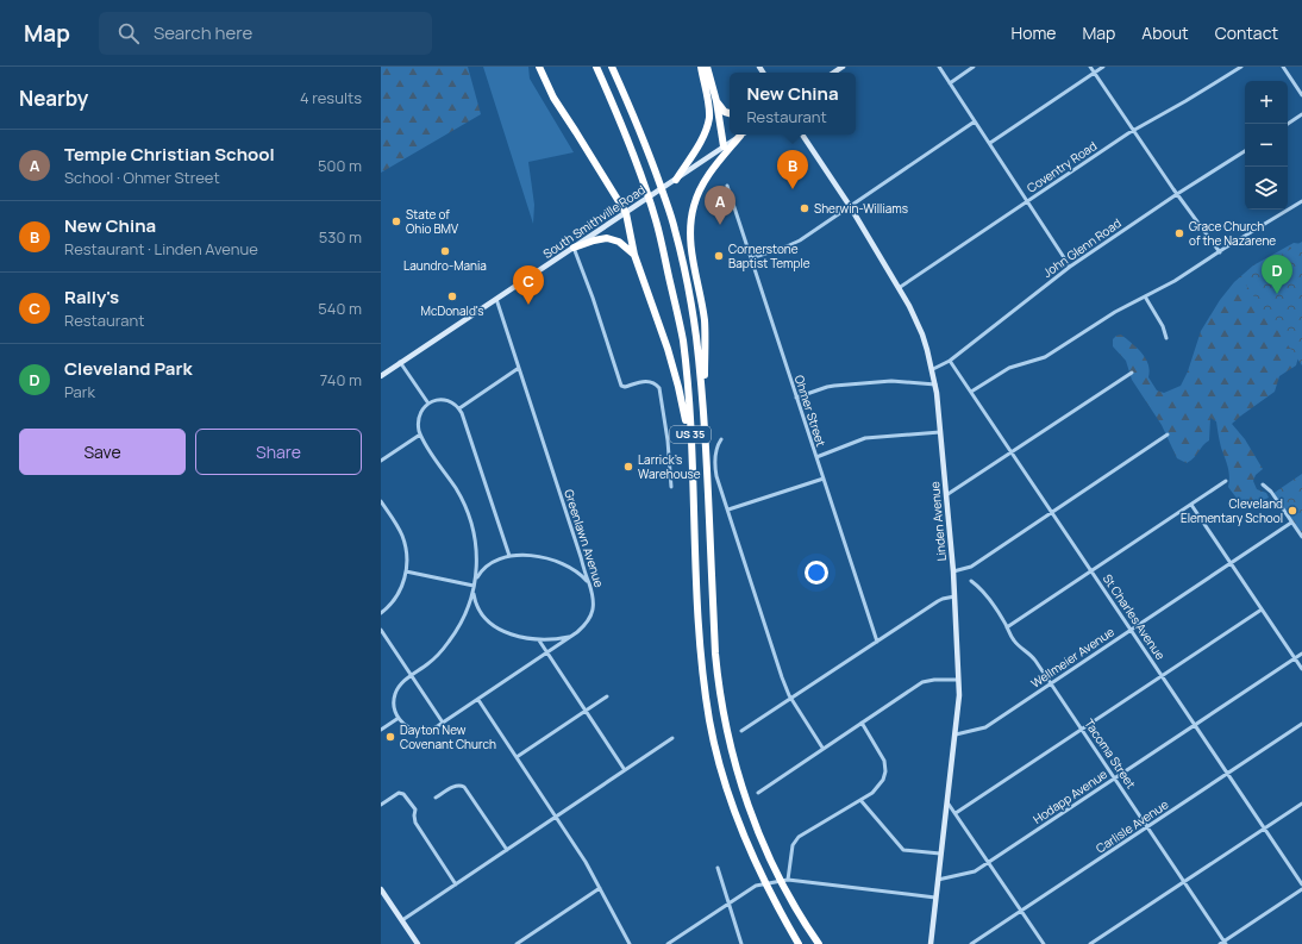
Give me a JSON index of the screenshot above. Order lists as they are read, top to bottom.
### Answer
{
  "streets": {
    "highway": ["US 35"],
    "main road": ["South Smithville Road", "Linden Avenue"],
    "street": [
      "Coventry Road",
      "John Glenn Road",
      "Ohmer Street",
      "Greenlawn Avenue",
      "St Charles Avenue",
      "Wellmeier Avenue",
      "Tacoma Street",
      "Hodapp Avenue",
      "Carlisle Avenue"
    ]
  },
  "crossings": [
    ["Coventry Road", "Linden Avenue"],
    ["South Smithville Road", "Greenlawn Avenue"],
    ["John Glenn Road", "Linden Avenue"],
    ["John Glenn Road", "St Charles Avenue"],
    ["Linden Avenue", "Wellmeier Avenue"],
    ["Linden Avenue", "Hodapp Avenue"],
    ["St Charles Avenue", "Wellmeier Avenue"],
    ["St Charles Avenue", "Hodapp Avenue"],
    ["St Charles Avenue", "Carlisle Avenue"],
    ["Wellmeier Avenue", "Tacoma Street"],
    ["Tacoma Street", "Hodapp Avenue"],
    ["Tacoma Street", "Carlisle Avenue"]
  ],
  "places": [
    "Sherwin-Williams",
    "State of Ohio BMV",
    "Grace Church of the Nazarene",
    "Laundro-Mania",
    "Cornerstone Baptist Temple",
    "McDonald's",
    "Larrick’s Warehouse",
    "Cleveland Elementary School",
    "Dayton New Covenant Church"
  ],
  "page": {
    "header": "Map",
    "search": "Search here",
    "nav": [
      "Home",
      "Map",
      "About",
      "Contact"
    ],
    "heading": ["Nearby", "4 results"],
    "popup": ["New China", "Restaurant"],
    "map_buttons": ["+", "−"],
    "list": [
      {
        "mark": "A",
        "name": "Temple Christian School",
        "note": "School · Ohmer Street",
        "value": "500 m"
      },
      {
        "mark": "B",
        "name": "New China",
        "note": "Restaurant · Linden Avenue",
        "value": "530 m"
      },
      {
        "mark": "C",
        "name": "Rally's",
        "note": "Restaurant",
        "value": "540 m"
      },
      {
        "mark": "D",
        "name": "Cleveland Park",
        "note": "Park",
        "value": "740 m"
      }
    ],
    "pins": [
      "B",
      "A",
      "D",
      "C"
    ],
    "buttons": ["Save", "Share"]
  }
}
